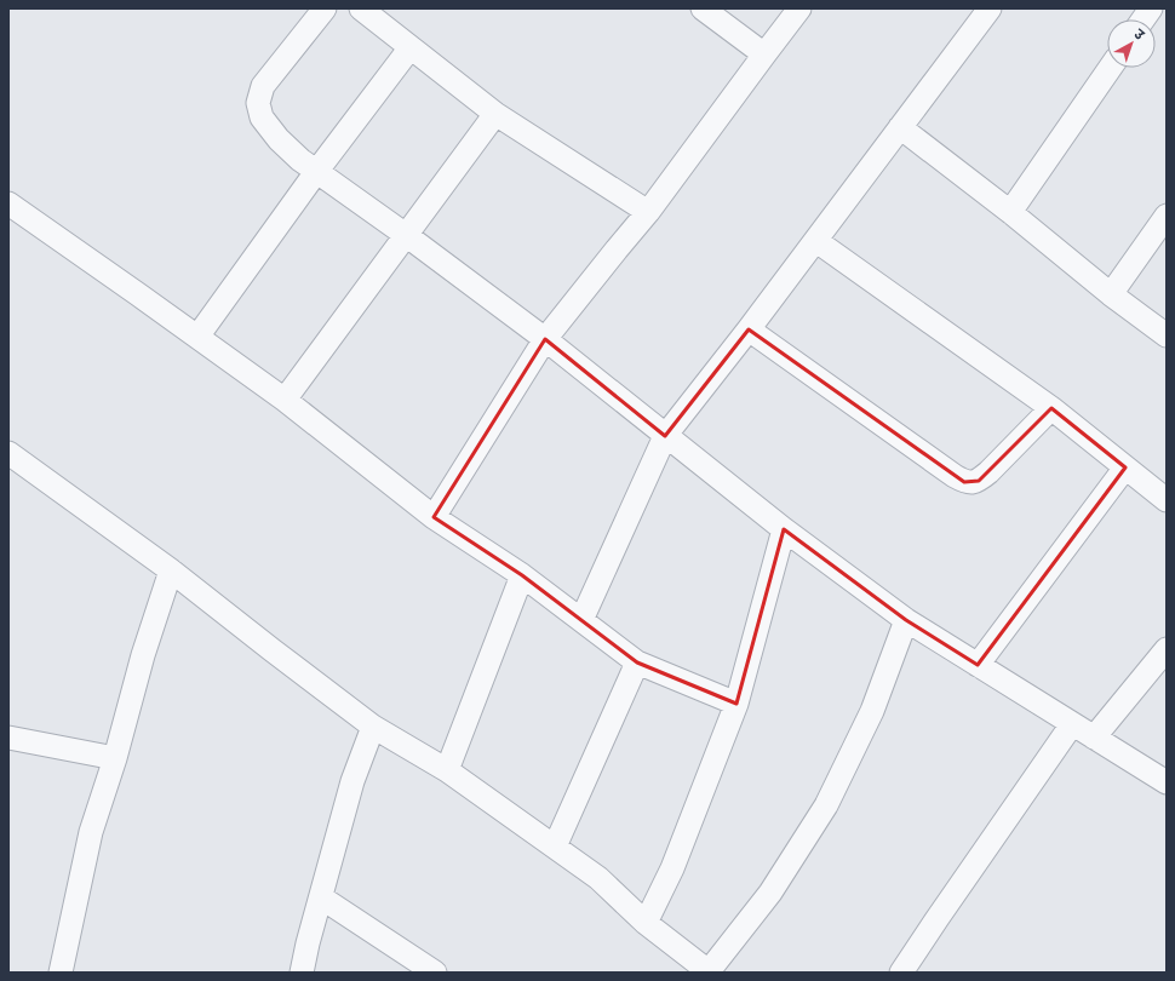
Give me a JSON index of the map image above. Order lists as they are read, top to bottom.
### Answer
{
  "north": "top right"
}
